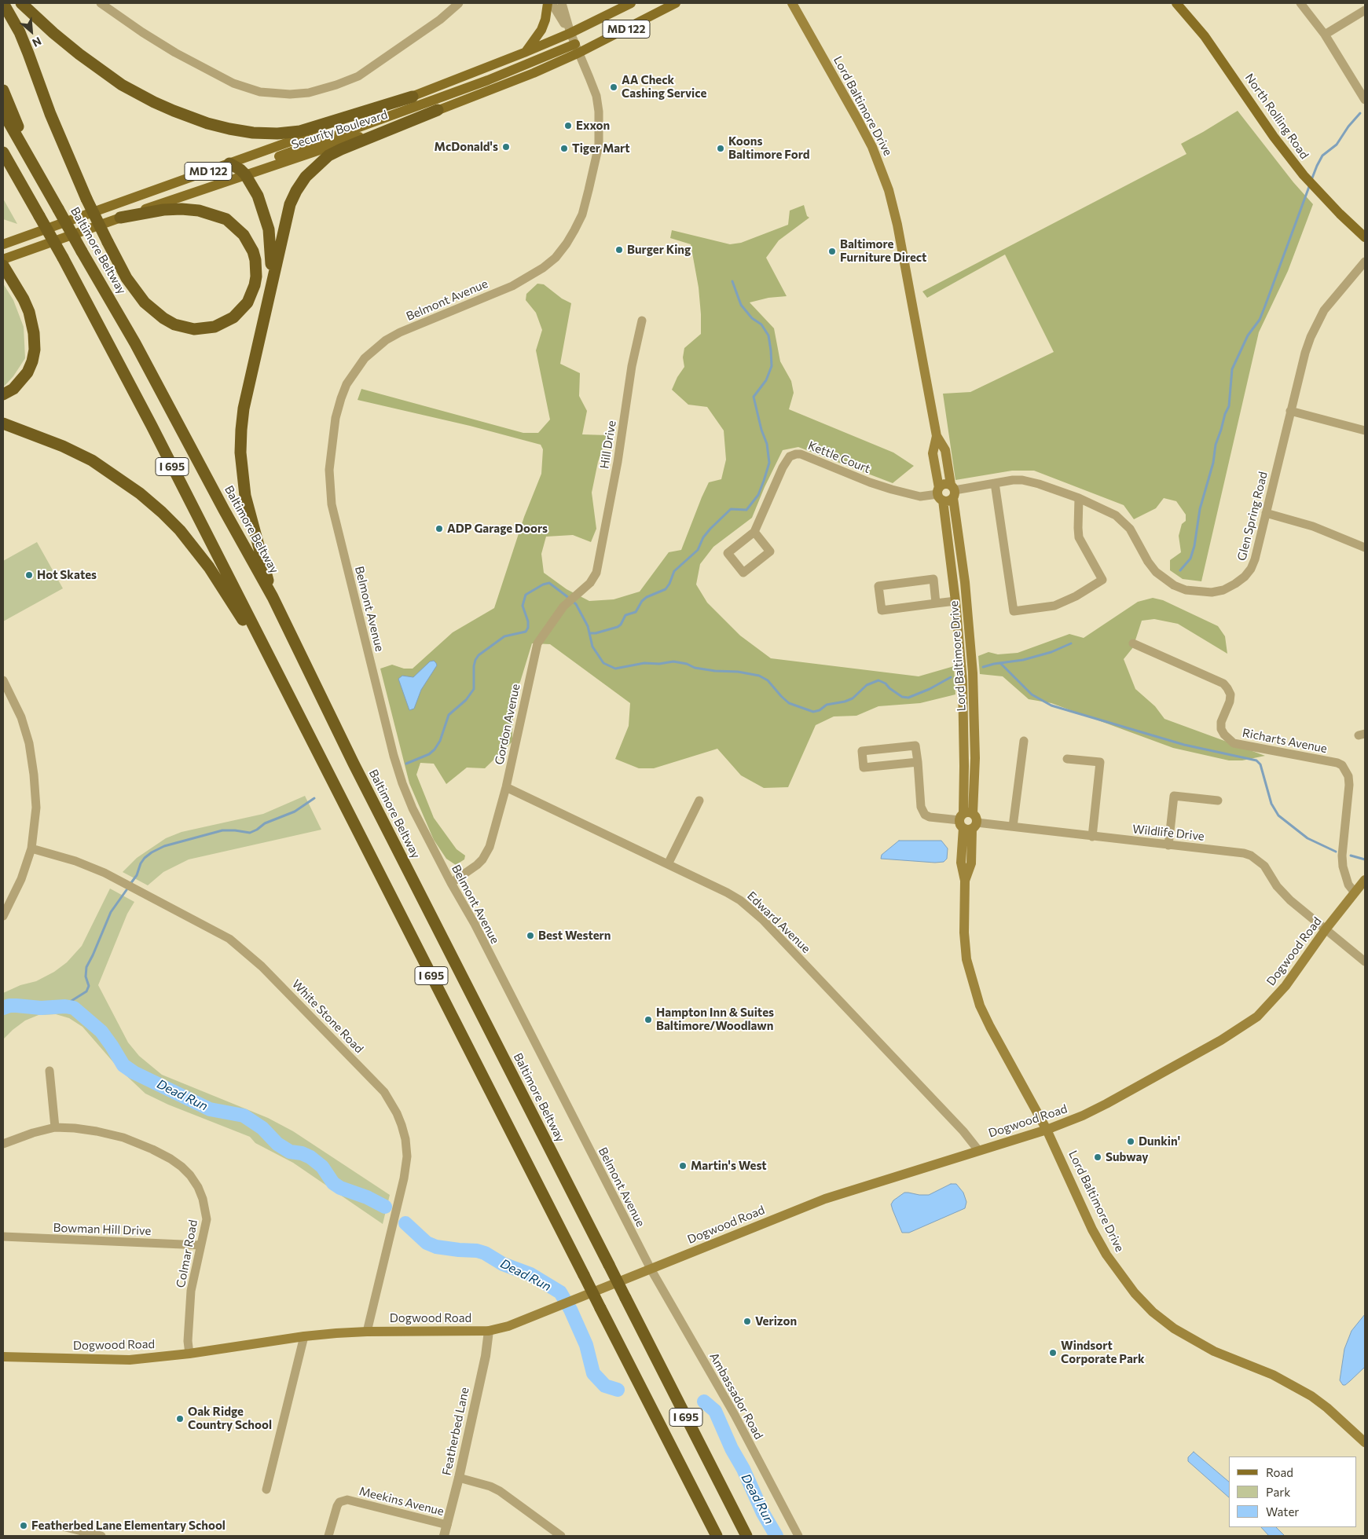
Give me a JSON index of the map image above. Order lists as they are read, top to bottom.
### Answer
{
  "streets": {
    "highway": ["Baltimore Beltway", "I 695"],
    "main road": [
      "MD 122",
      "Lord Baltimore Drive",
      "North Rolling Road",
      "Security Boulevard",
      "Dogwood Road"
    ],
    "street": [
      "Belmont Avenue",
      "Hill Drive",
      "Kettle Court",
      "Glen Spring Road",
      "Gordon Avenue",
      "Richarts Avenue",
      "Wildlife Drive",
      "Edward Avenue",
      "White Stone Road",
      "Bowman Hill Drive",
      "Colmar Road",
      "Ambassador Road",
      "Featherbed Lane",
      "Meekins Avenue"
    ]
  },
  "crossings": [
    ["Lord Baltimore Drive", "Kettle Court"],
    ["Lord Baltimore Drive", "Glen Spring Road"],
    ["Lord Baltimore Drive", "Wildlife Drive"],
    ["Lord Baltimore Drive", "Dogwood Road"],
    ["Security Boulevard", "Belmont Avenue"],
    ["Belmont Avenue", "Gordon Avenue"],
    ["Belmont Avenue", "Dogwood Road"],
    ["Belmont Avenue", "Ambassador Road"],
    ["Hill Drive", "Gordon Avenue"],
    ["Gordon Avenue", "Edward Avenue"],
    ["Richarts Avenue", "Dogwood Road"],
    ["Wildlife Drive", "Dogwood Road"],
    ["Edward Avenue", "Dogwood Road"],
    ["Dogwood Road", "White Stone Road"],
    ["Dogwood Road", "Colmar Road"],
    ["Dogwood Road", "Ambassador Road"],
    ["Dogwood Road", "Featherbed Lane"],
    ["Bowman Hill Drive", "Colmar Road"],
    ["Featherbed Lane", "Meekins Avenue"]
  ],
  "water": ["Dead Run"],
  "places": [
    "AA Check Cashing Service",
    "Exxon",
    "McDonald's",
    "Tiger Mart",
    "Koons Baltimore Ford",
    "Burger King",
    "Baltimore Furniture Direct",
    "ADP Garage Doors",
    "Hot Skates",
    "Best Western",
    "Hampton Inn & Suites Baltimore/Woodlawn",
    "Dunkin'",
    "Subway",
    "Martin's West",
    "Verizon",
    "Windsort Corporate Park",
    "Oak Ridge Country School",
    "Featherbed Lane Elementary School"
  ],
  "legend": ["Road", "Park", "Water"],
  "north": "bottom right"
}
